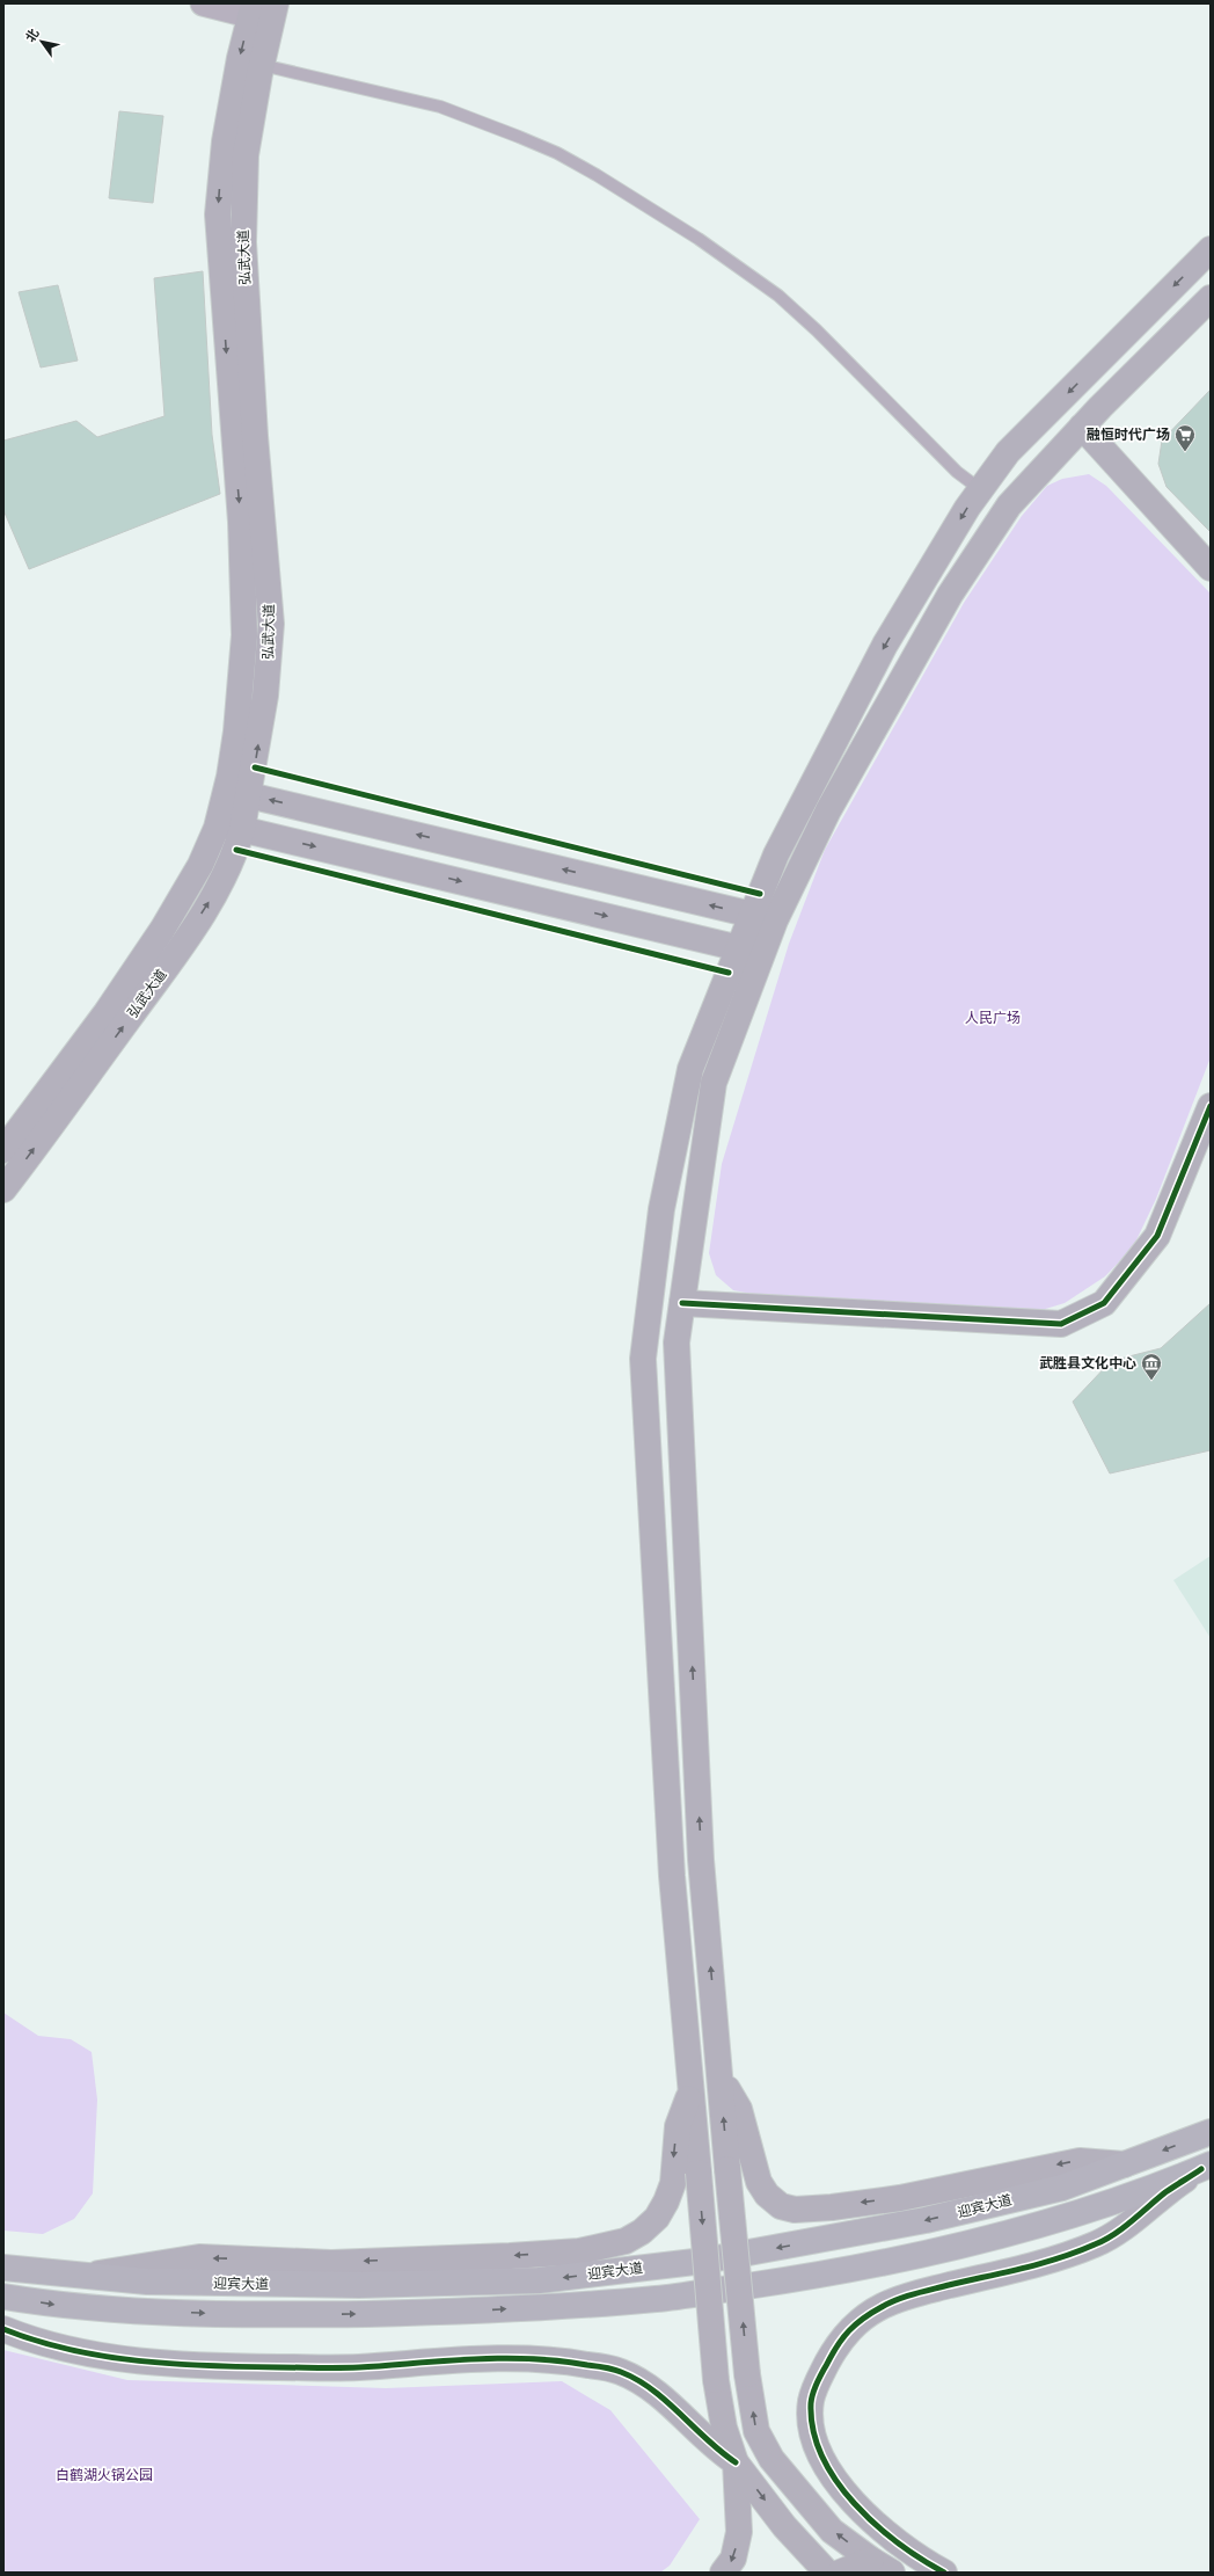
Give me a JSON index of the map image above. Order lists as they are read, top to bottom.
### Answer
{
  "streets": {
    "main road": ["弘武大道", "迎宾大道"]
  },
  "parks": ["人民广场", "白鹤湖火锅公园"],
  "places": {
    "supermarket": ["融恒时代广场"],
    "museum": ["武胜县文化中心"]
  },
  "north": "top left"
}
